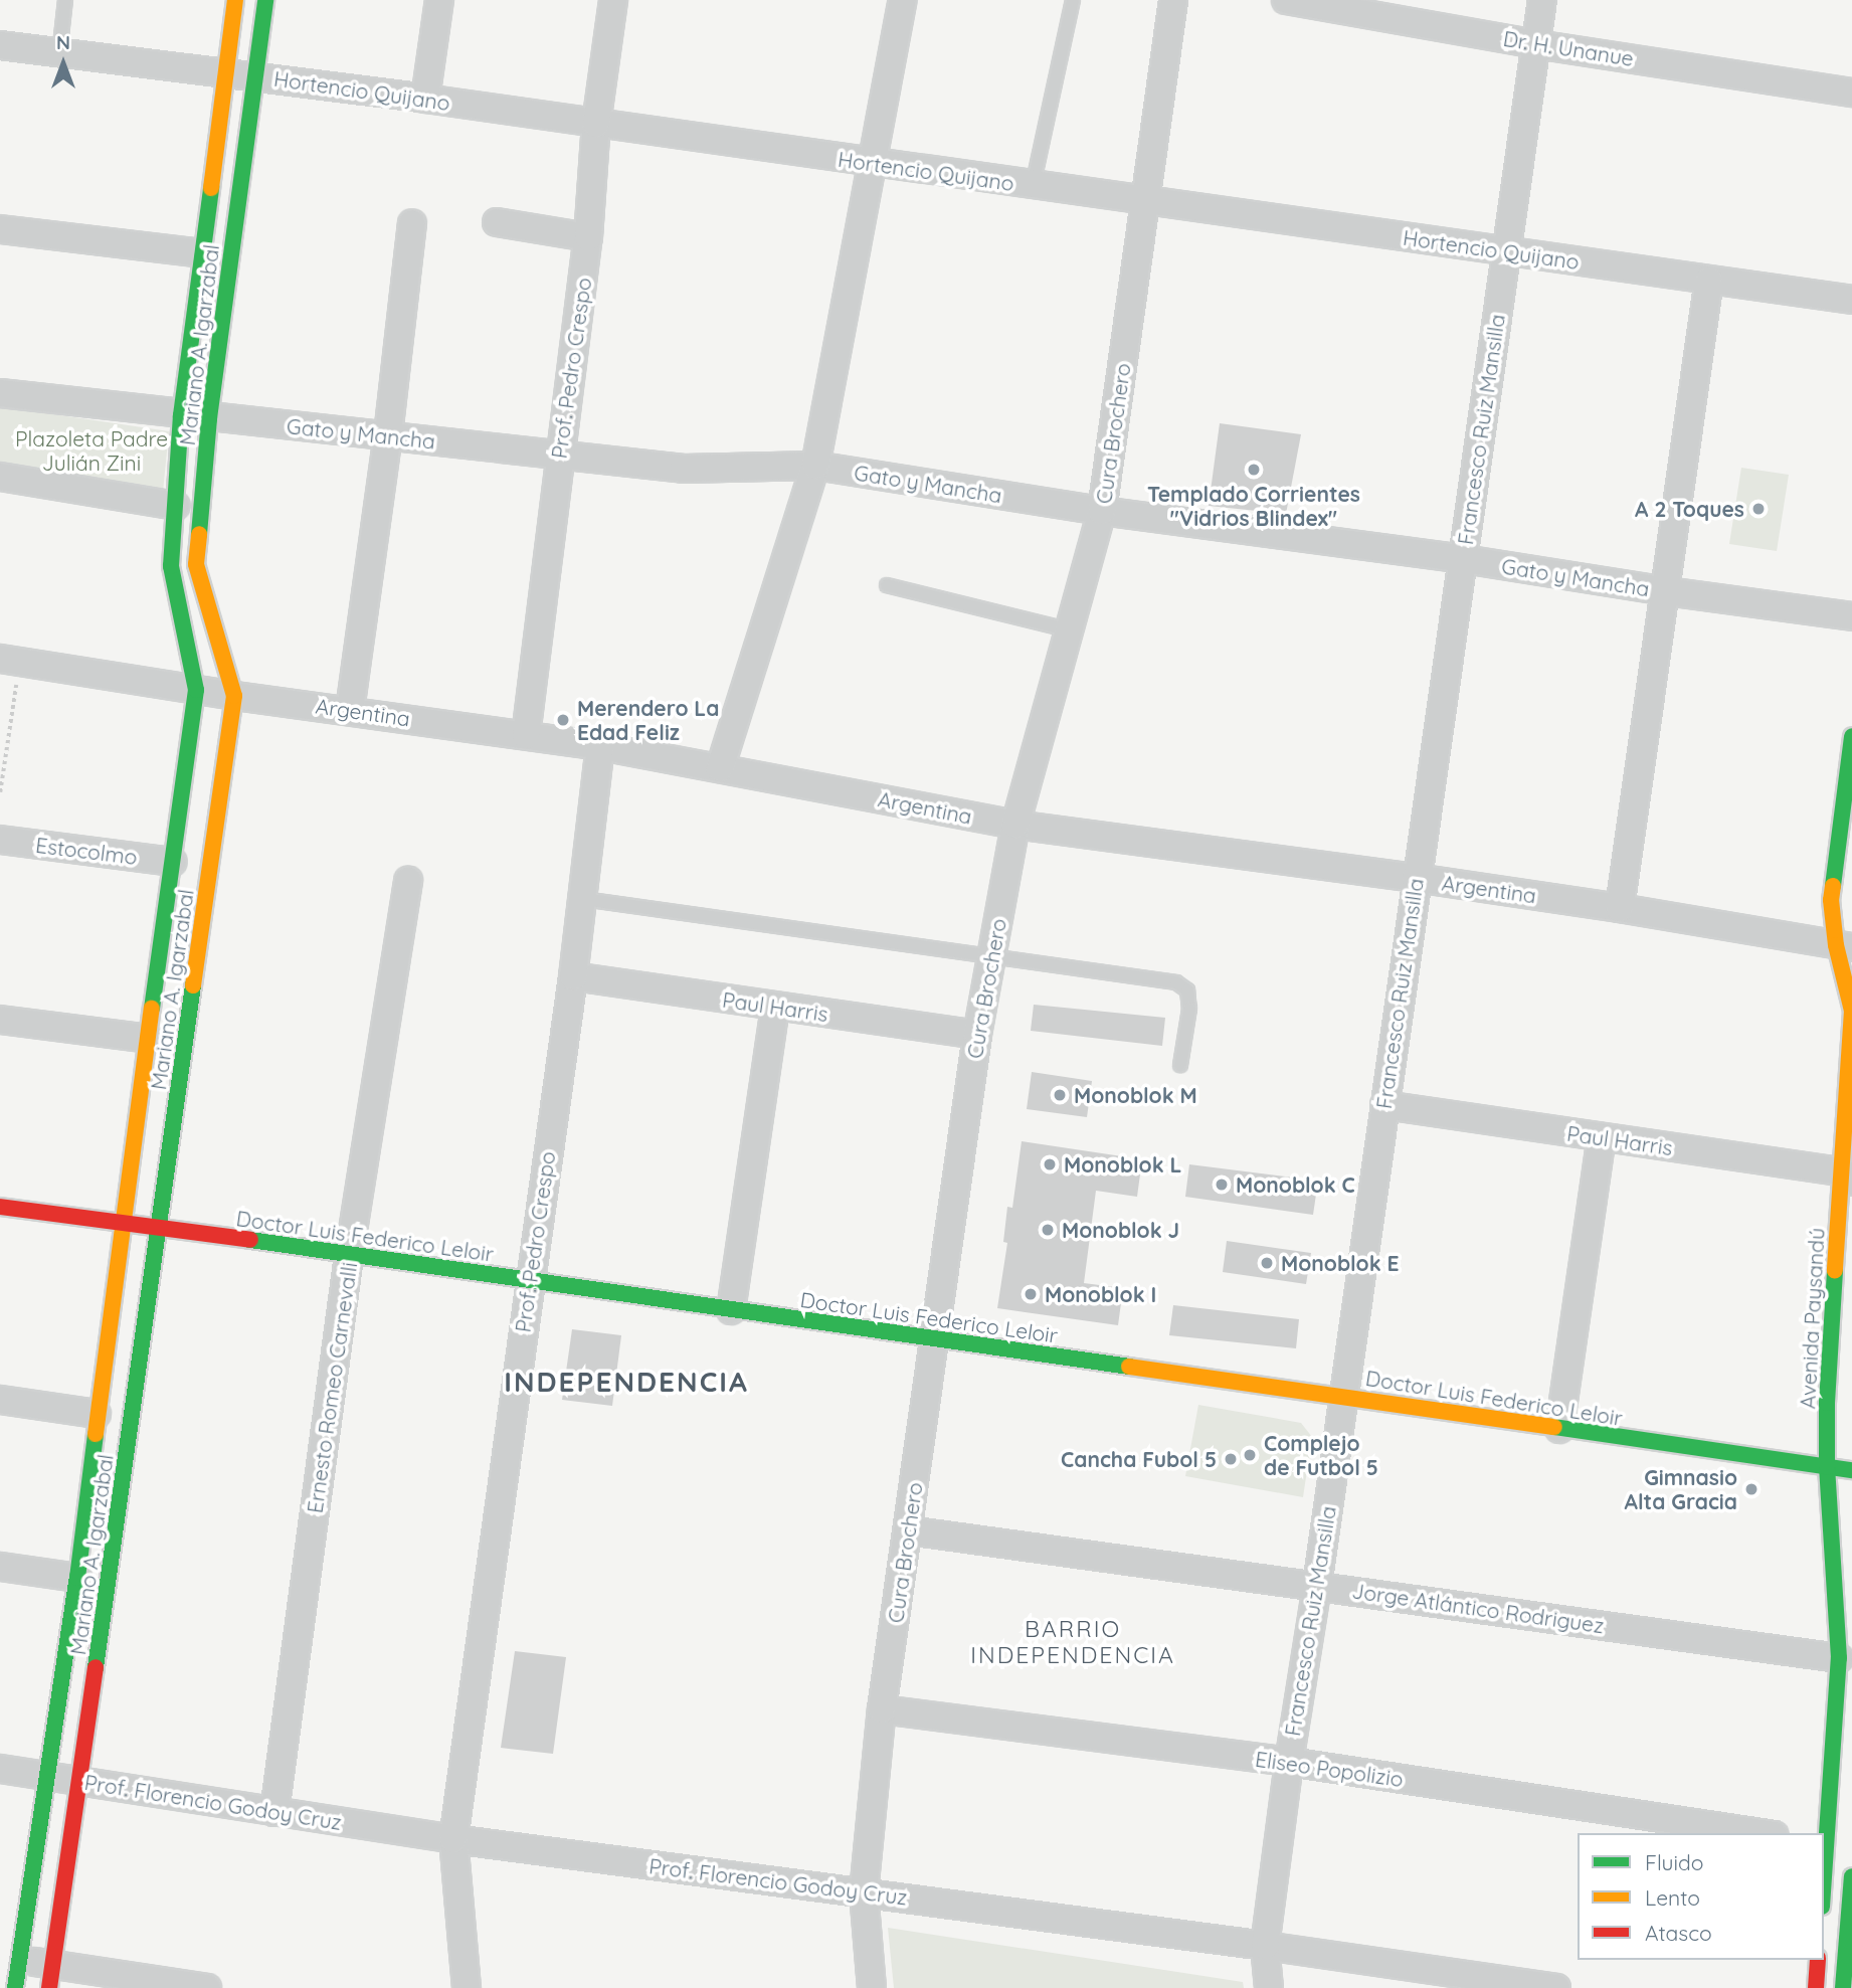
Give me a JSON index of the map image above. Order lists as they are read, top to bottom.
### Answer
{
  "streets": {
    "main road": ["Mariano A. Igarzabal", "Doctor Luis Federico Leloir", "Avenida Paysandú"],
    "street": [
      "Dr. H. Unanue",
      "Hortencio Quijano",
      "Prof. Pedro Crespo",
      "Francesco Ruiz Mansilla",
      "Gato y Mancha",
      "Cura Brochero",
      "Argentina",
      "Estocolmo",
      "Paul Harris",
      "Ernesto Romeo Carnevalli",
      "Jorge Atlántico Rodriguez",
      "Eliseo Popolizio",
      "Prof. Florencio Godoy Cruz"
    ]
  },
  "crossings": [
    ["Dr. H. Unanue", "Francesco Ruiz Mansilla"],
    ["Hortencio Quijano", "Mariano A. Igarzabal"],
    ["Hortencio Quijano", "Prof. Pedro Crespo"],
    ["Hortencio Quijano", "Francesco Ruiz Mansilla"],
    ["Hortencio Quijano", "Cura Brochero"],
    ["Mariano A. Igarzabal", "Gato y Mancha"],
    ["Mariano A. Igarzabal", "Argentina"],
    ["Mariano A. Igarzabal", "Estocolmo"],
    ["Mariano A. Igarzabal", "Doctor Luis Federico Leloir"],
    ["Mariano A. Igarzabal", "Prof. Florencio Godoy Cruz"],
    ["Prof. Pedro Crespo", "Gato y Mancha"],
    ["Prof. Pedro Crespo", "Argentina"],
    ["Prof. Pedro Crespo", "Paul Harris"],
    ["Prof. Pedro Crespo", "Doctor Luis Federico Leloir"],
    ["Prof. Pedro Crespo", "Prof. Florencio Godoy Cruz"],
    ["Francesco Ruiz Mansilla", "Gato y Mancha"],
    ["Francesco Ruiz Mansilla", "Argentina"],
    ["Francesco Ruiz Mansilla", "Paul Harris"],
    ["Francesco Ruiz Mansilla", "Doctor Luis Federico Leloir"],
    ["Francesco Ruiz Mansilla", "Jorge Atlántico Rodriguez"],
    ["Francesco Ruiz Mansilla", "Eliseo Popolizio"],
    ["Francesco Ruiz Mansilla", "Prof. Florencio Godoy Cruz"],
    ["Gato y Mancha", "Cura Brochero"],
    ["Cura Brochero", "Argentina"],
    ["Cura Brochero", "Paul Harris"],
    ["Cura Brochero", "Doctor Luis Federico Leloir"],
    ["Cura Brochero", "Jorge Atlántico Rodriguez"],
    ["Cura Brochero", "Eliseo Popolizio"],
    ["Cura Brochero", "Prof. Florencio Godoy Cruz"],
    ["Argentina", "Avenida Paysandú"],
    ["Paul Harris", "Avenida Paysandú"],
    ["Doctor Luis Federico Leloir", "Avenida Paysandú"],
    ["Doctor Luis Federico Leloir", "Ernesto Romeo Carnevalli"],
    ["Avenida Paysandú", "Jorge Atlántico Rodriguez"],
    ["Ernesto Romeo Carnevalli", "Prof. Florencio Godoy Cruz"]
  ],
  "districts": ["INDEPENDENCIA", "BARRIO INDEPENDENCIA"],
  "parks": ["Plazoleta Padre Julián Zini"],
  "places": [
    "Templado Corrientes \"Vidrios Blindex\"",
    "A 2 Toques",
    "Merendero La Edad Feliz",
    "Monoblok M",
    "Monoblok L",
    "Monoblok C",
    "Monoblok J",
    "Monoblok E",
    "Monoblok I",
    "Complejo de Futbol 5",
    "Cancha Fubol 5",
    "Gimnasio Alta Gracia"
  ],
  "legend": ["Fluido", "Lento", "Atasco"],
  "north": "top"
}
